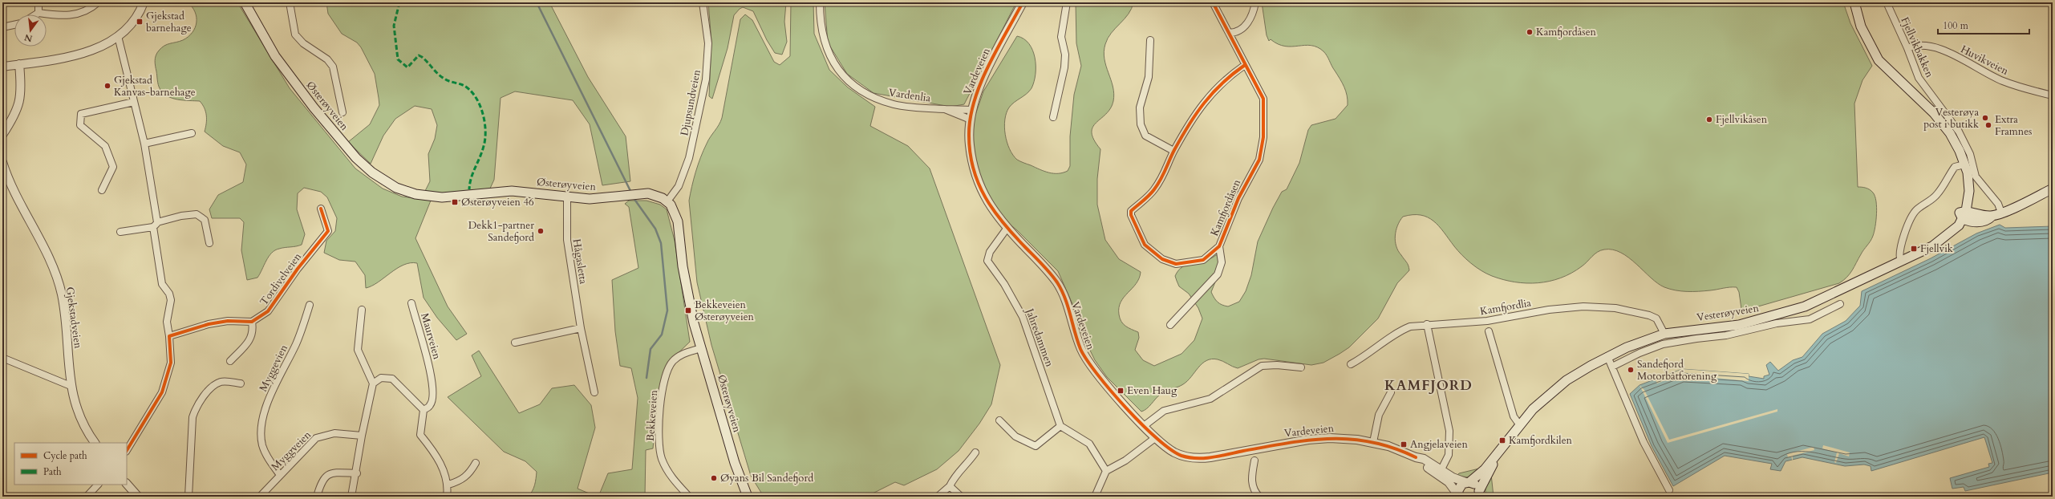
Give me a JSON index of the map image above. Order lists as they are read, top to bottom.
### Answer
{
  "streets": {
    "main road": ["Østerøyveien", "Vesterøyveien"],
    "street": [
      "Fjellvikbakken",
      "Huvikveien",
      "Vardeveien",
      "Vardenlia",
      "Djupsundveien",
      "Kamfjordåsen",
      "Hågasletta",
      "Tordivelveien",
      "Kamfjordlia",
      "Gjekstadveien",
      "Maurveien",
      "Jahredammen",
      "Myggevien",
      "Bekkeveien",
      "Myggveien"
    ]
  },
  "crossings": [
    ["Fjellvikbakken", "Huvikveien"],
    ["Vardeveien", "Vardenlia"],
    ["Vardeveien", "Vesterøyveien"],
    ["Vardeveien", "Jahredammen"],
    ["Djupsundveien", "Østerøyveien"],
    ["Østerøyveien", "Hågasletta"],
    ["Østerøyveien", "Bekkeveien"],
    ["Kamfjordlia", "Vesterøyveien"],
    ["Myggevien", "Myggveien"]
  ],
  "districts": ["KAMFJORD"],
  "places": {
    "transit": [
      "Gjekstad barnehage",
      "Østerøyveien 46",
      "Fjellvik",
      "Bekkeveien Østerøyveien",
      "Even Haug",
      "Kamfjordkilen",
      "Angjelaveien"
    ],
    "other": [
      "Kamfjordåsen",
      "Gjekstad Kanvas-barnehage",
      "Vesterøya post i butikk",
      "Fjellvikåsen",
      "Extra Framnes",
      "Dekk1-partner Sandefjord",
      "Sandefjord Motorbåtforening",
      "Øyans Bil Sandefjord"
    ]
  },
  "legend": ["Cycle path", "Path"],
  "scale_bar": "100 m",
  "north": "bottom"
}
